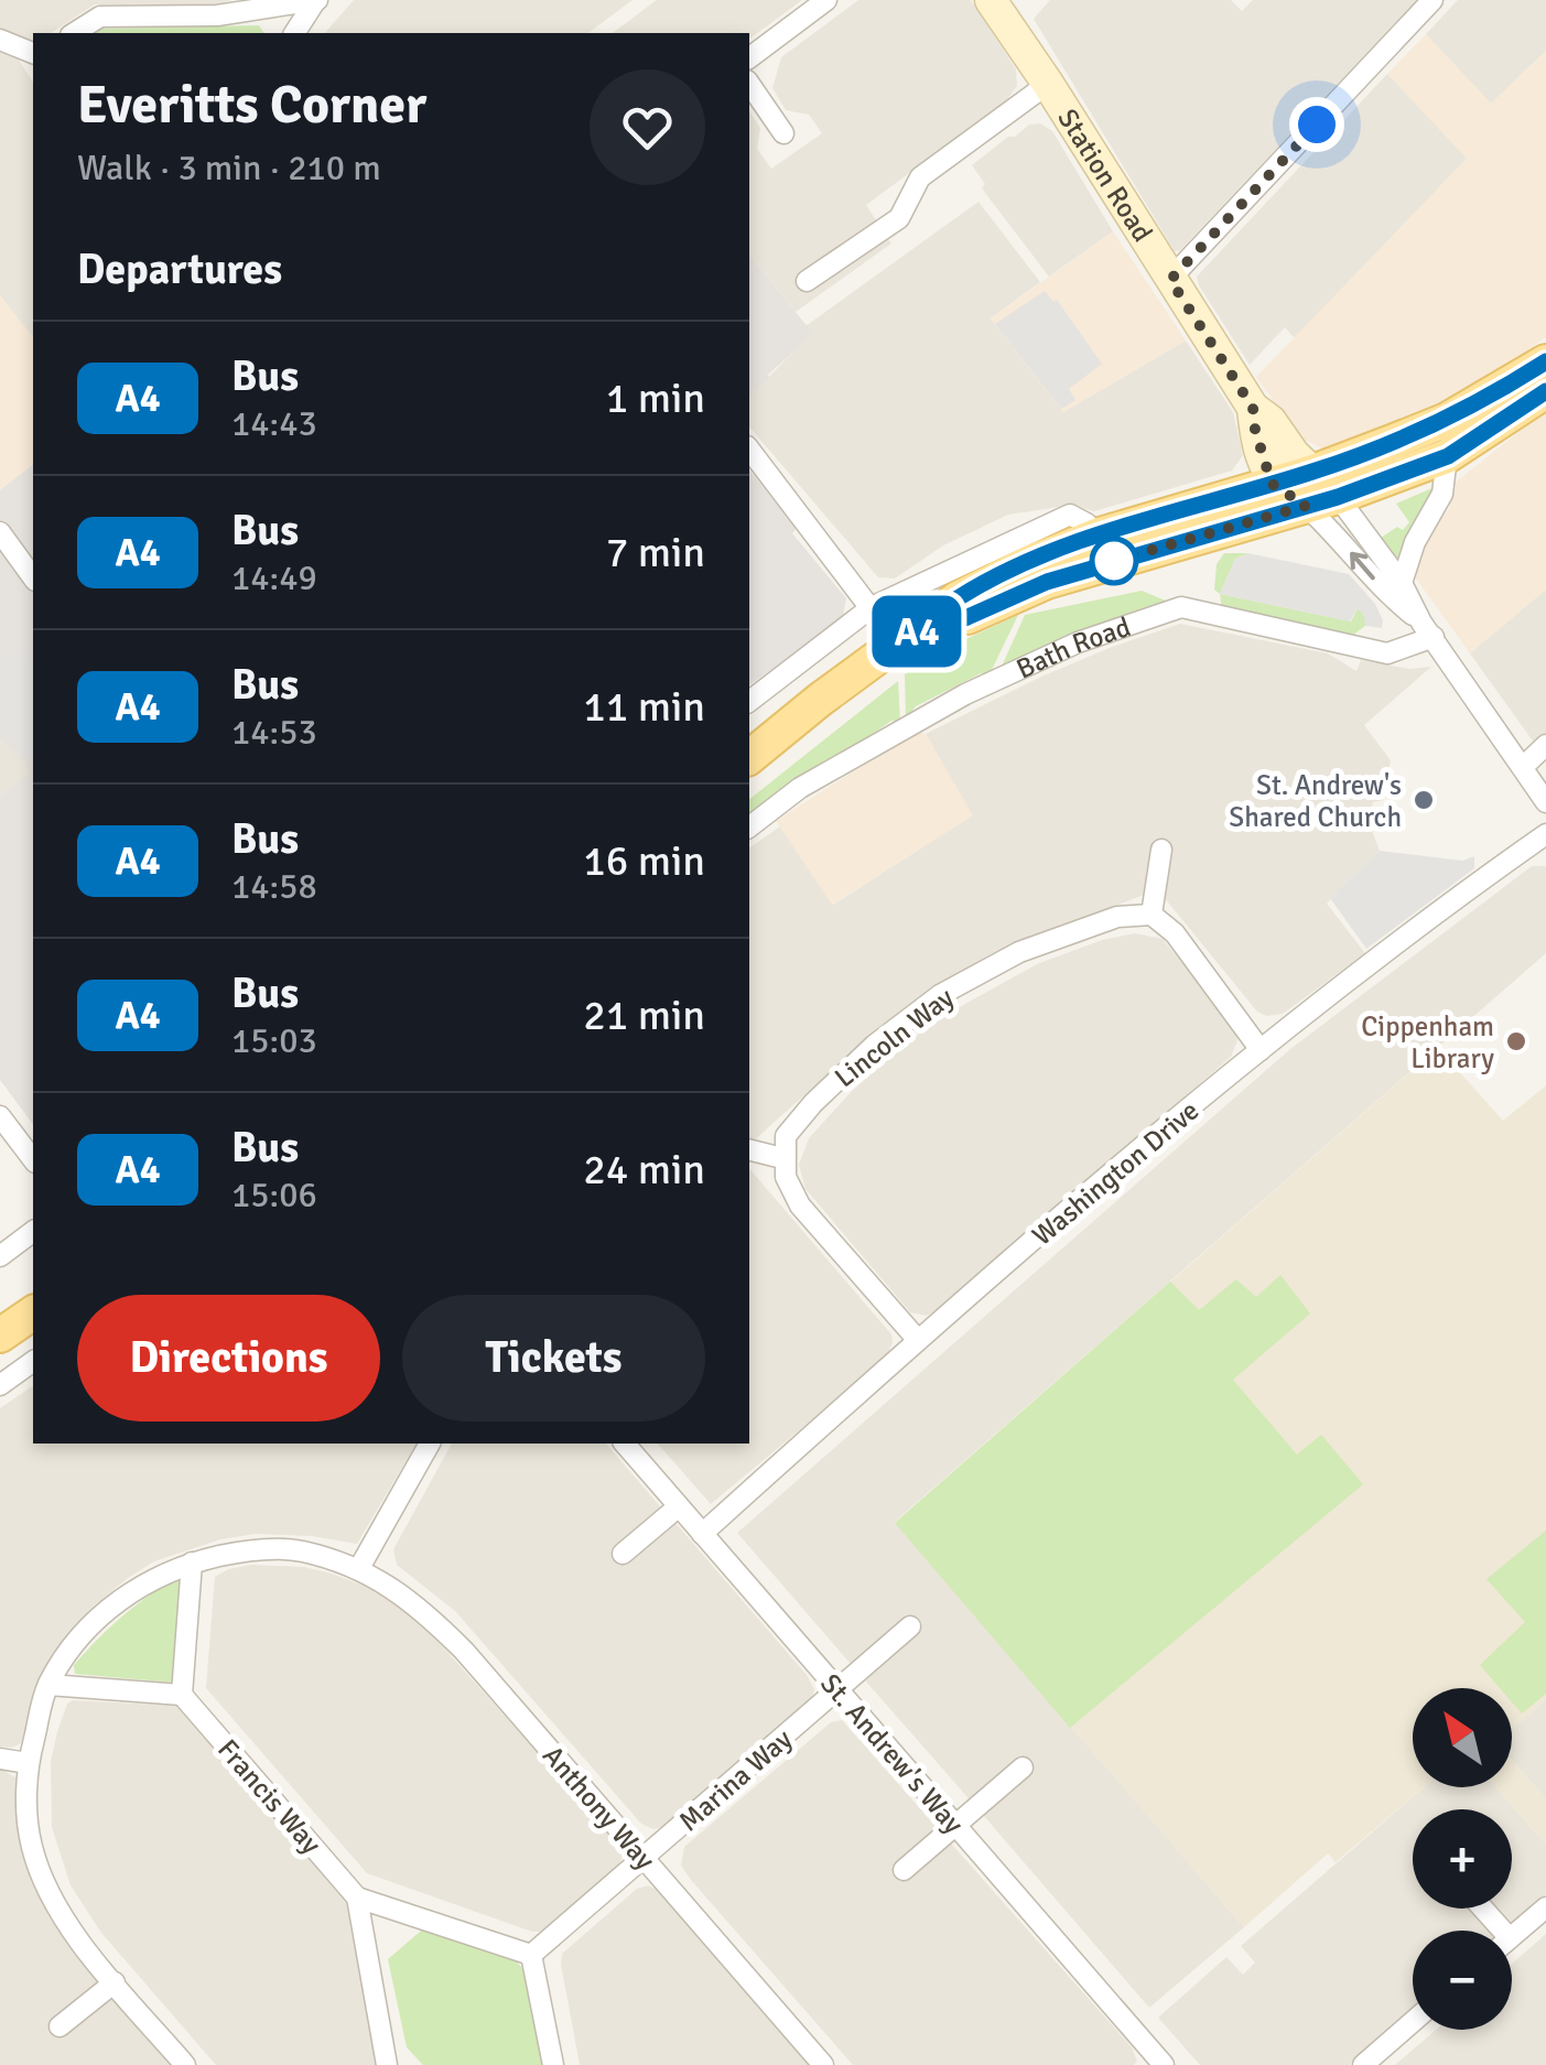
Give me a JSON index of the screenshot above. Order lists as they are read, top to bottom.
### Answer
{
  "streets": {
    "street": [
      "Station Road",
      "Bath Road",
      "Lincoln Way",
      "Washington Drive",
      "St. Andrew's Way",
      "Marina Way",
      "Francis Way",
      "Anthony Way"
    ]
  },
  "crossings": [
    ["Washington Drive", "St. Andrew's Way"],
    ["St. Andrew's Way", "Marina Way"],
    ["Marina Way", "Anthony Way"]
  ],
  "places": ["St. Andrew's Shared Church", "Cippenham Library"],
  "lines": ["bus line A4"],
  "north": "top left",
  "page": {
    "on_map": "A4",
    "heading": [
      ["Everitts Corner", "Walk · 3 min · 210 m"],
      "Departures"
    ],
    "list": [
      {
        "mark": "A4",
        "name": "Bus",
        "note": "14:43",
        "value": "1 min"
      },
      {
        "mark": "A4",
        "name": "Bus",
        "note": "14:49",
        "value": "7 min"
      },
      {
        "mark": "A4",
        "name": "Bus",
        "note": "14:53",
        "value": "11 min"
      },
      {
        "mark": "A4",
        "name": "Bus",
        "note": "14:58",
        "value": "16 min"
      },
      {
        "mark": "A4",
        "name": "Bus",
        "note": "15:03",
        "value": "21 min"
      },
      {
        "mark": "A4",
        "name": "Bus",
        "note": "15:06",
        "value": "24 min"
      }
    ],
    "buttons": ["Directions", "Tickets"],
    "map_buttons": ["+", "−"]
  }
}
